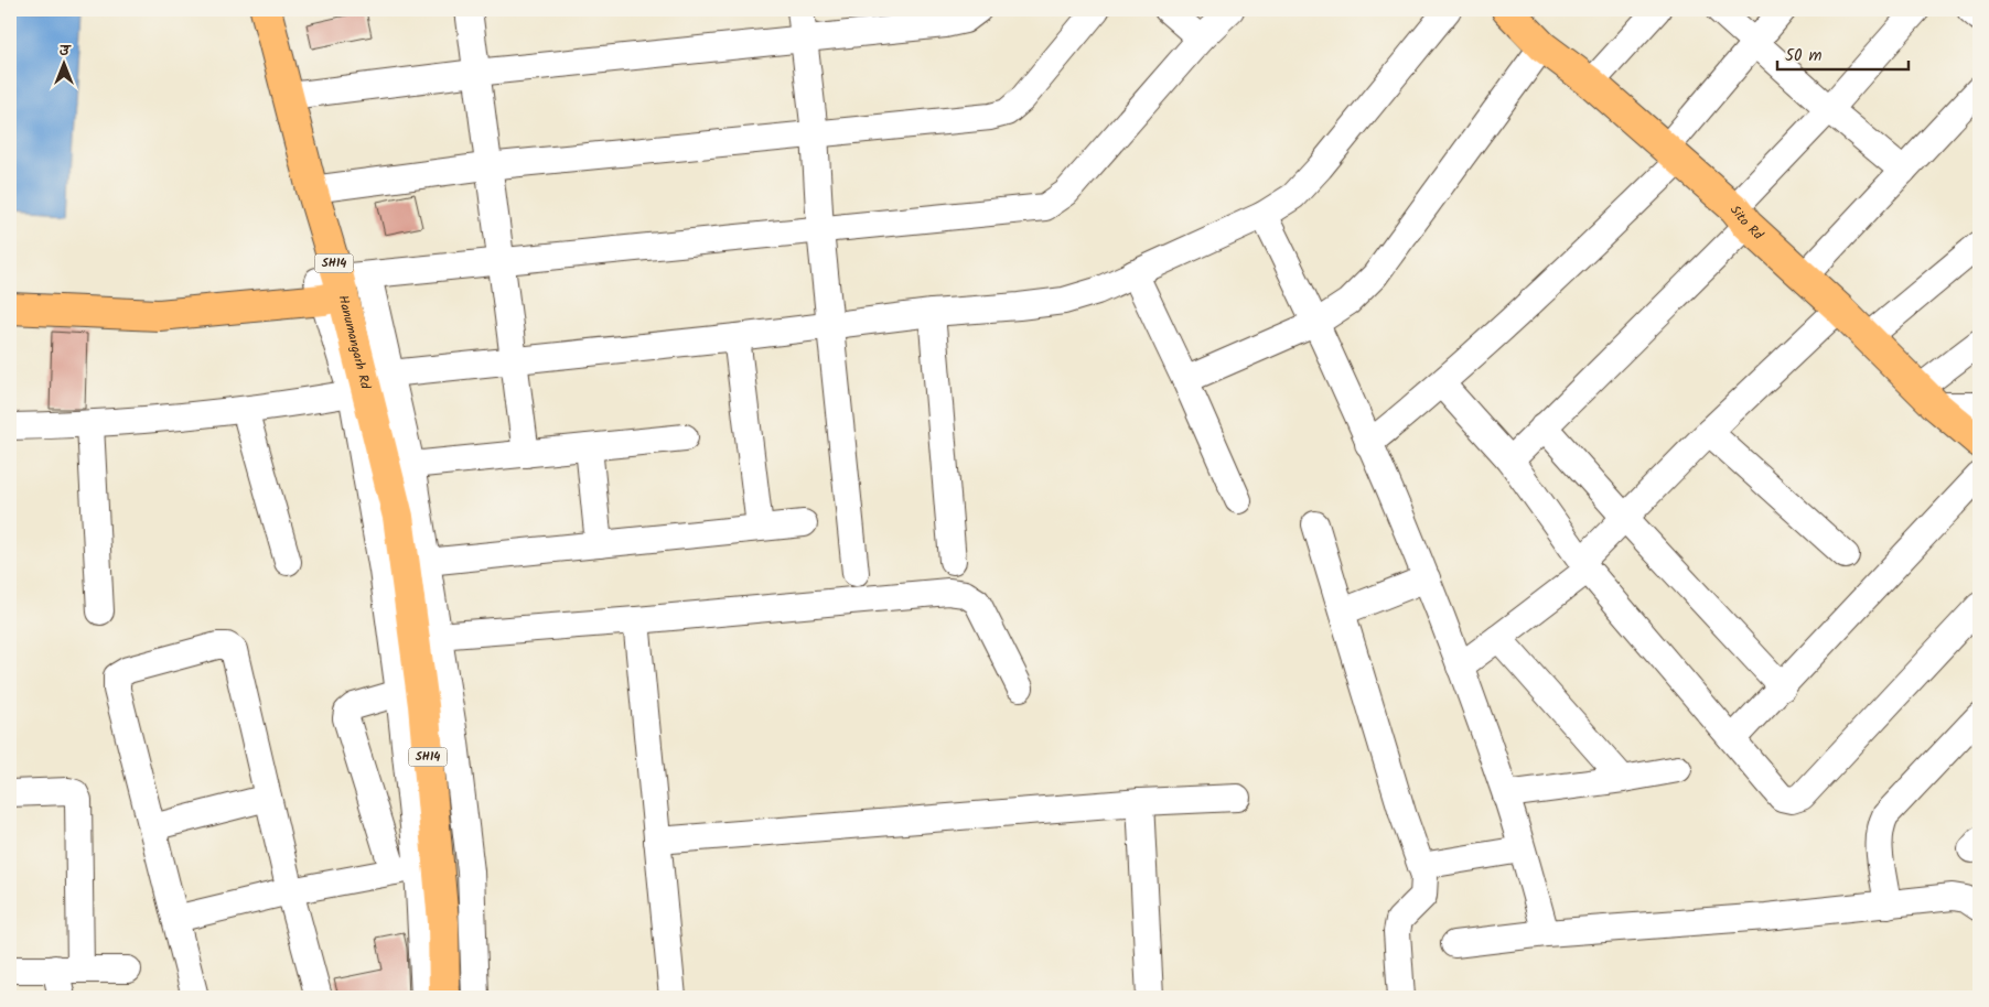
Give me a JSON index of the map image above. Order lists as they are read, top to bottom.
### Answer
{
  "streets": {
    "main road": ["Sito Rd", "SH14", "Hanumangarh Rd"]
  },
  "scale_bar": "50 m",
  "north": "top"
}
